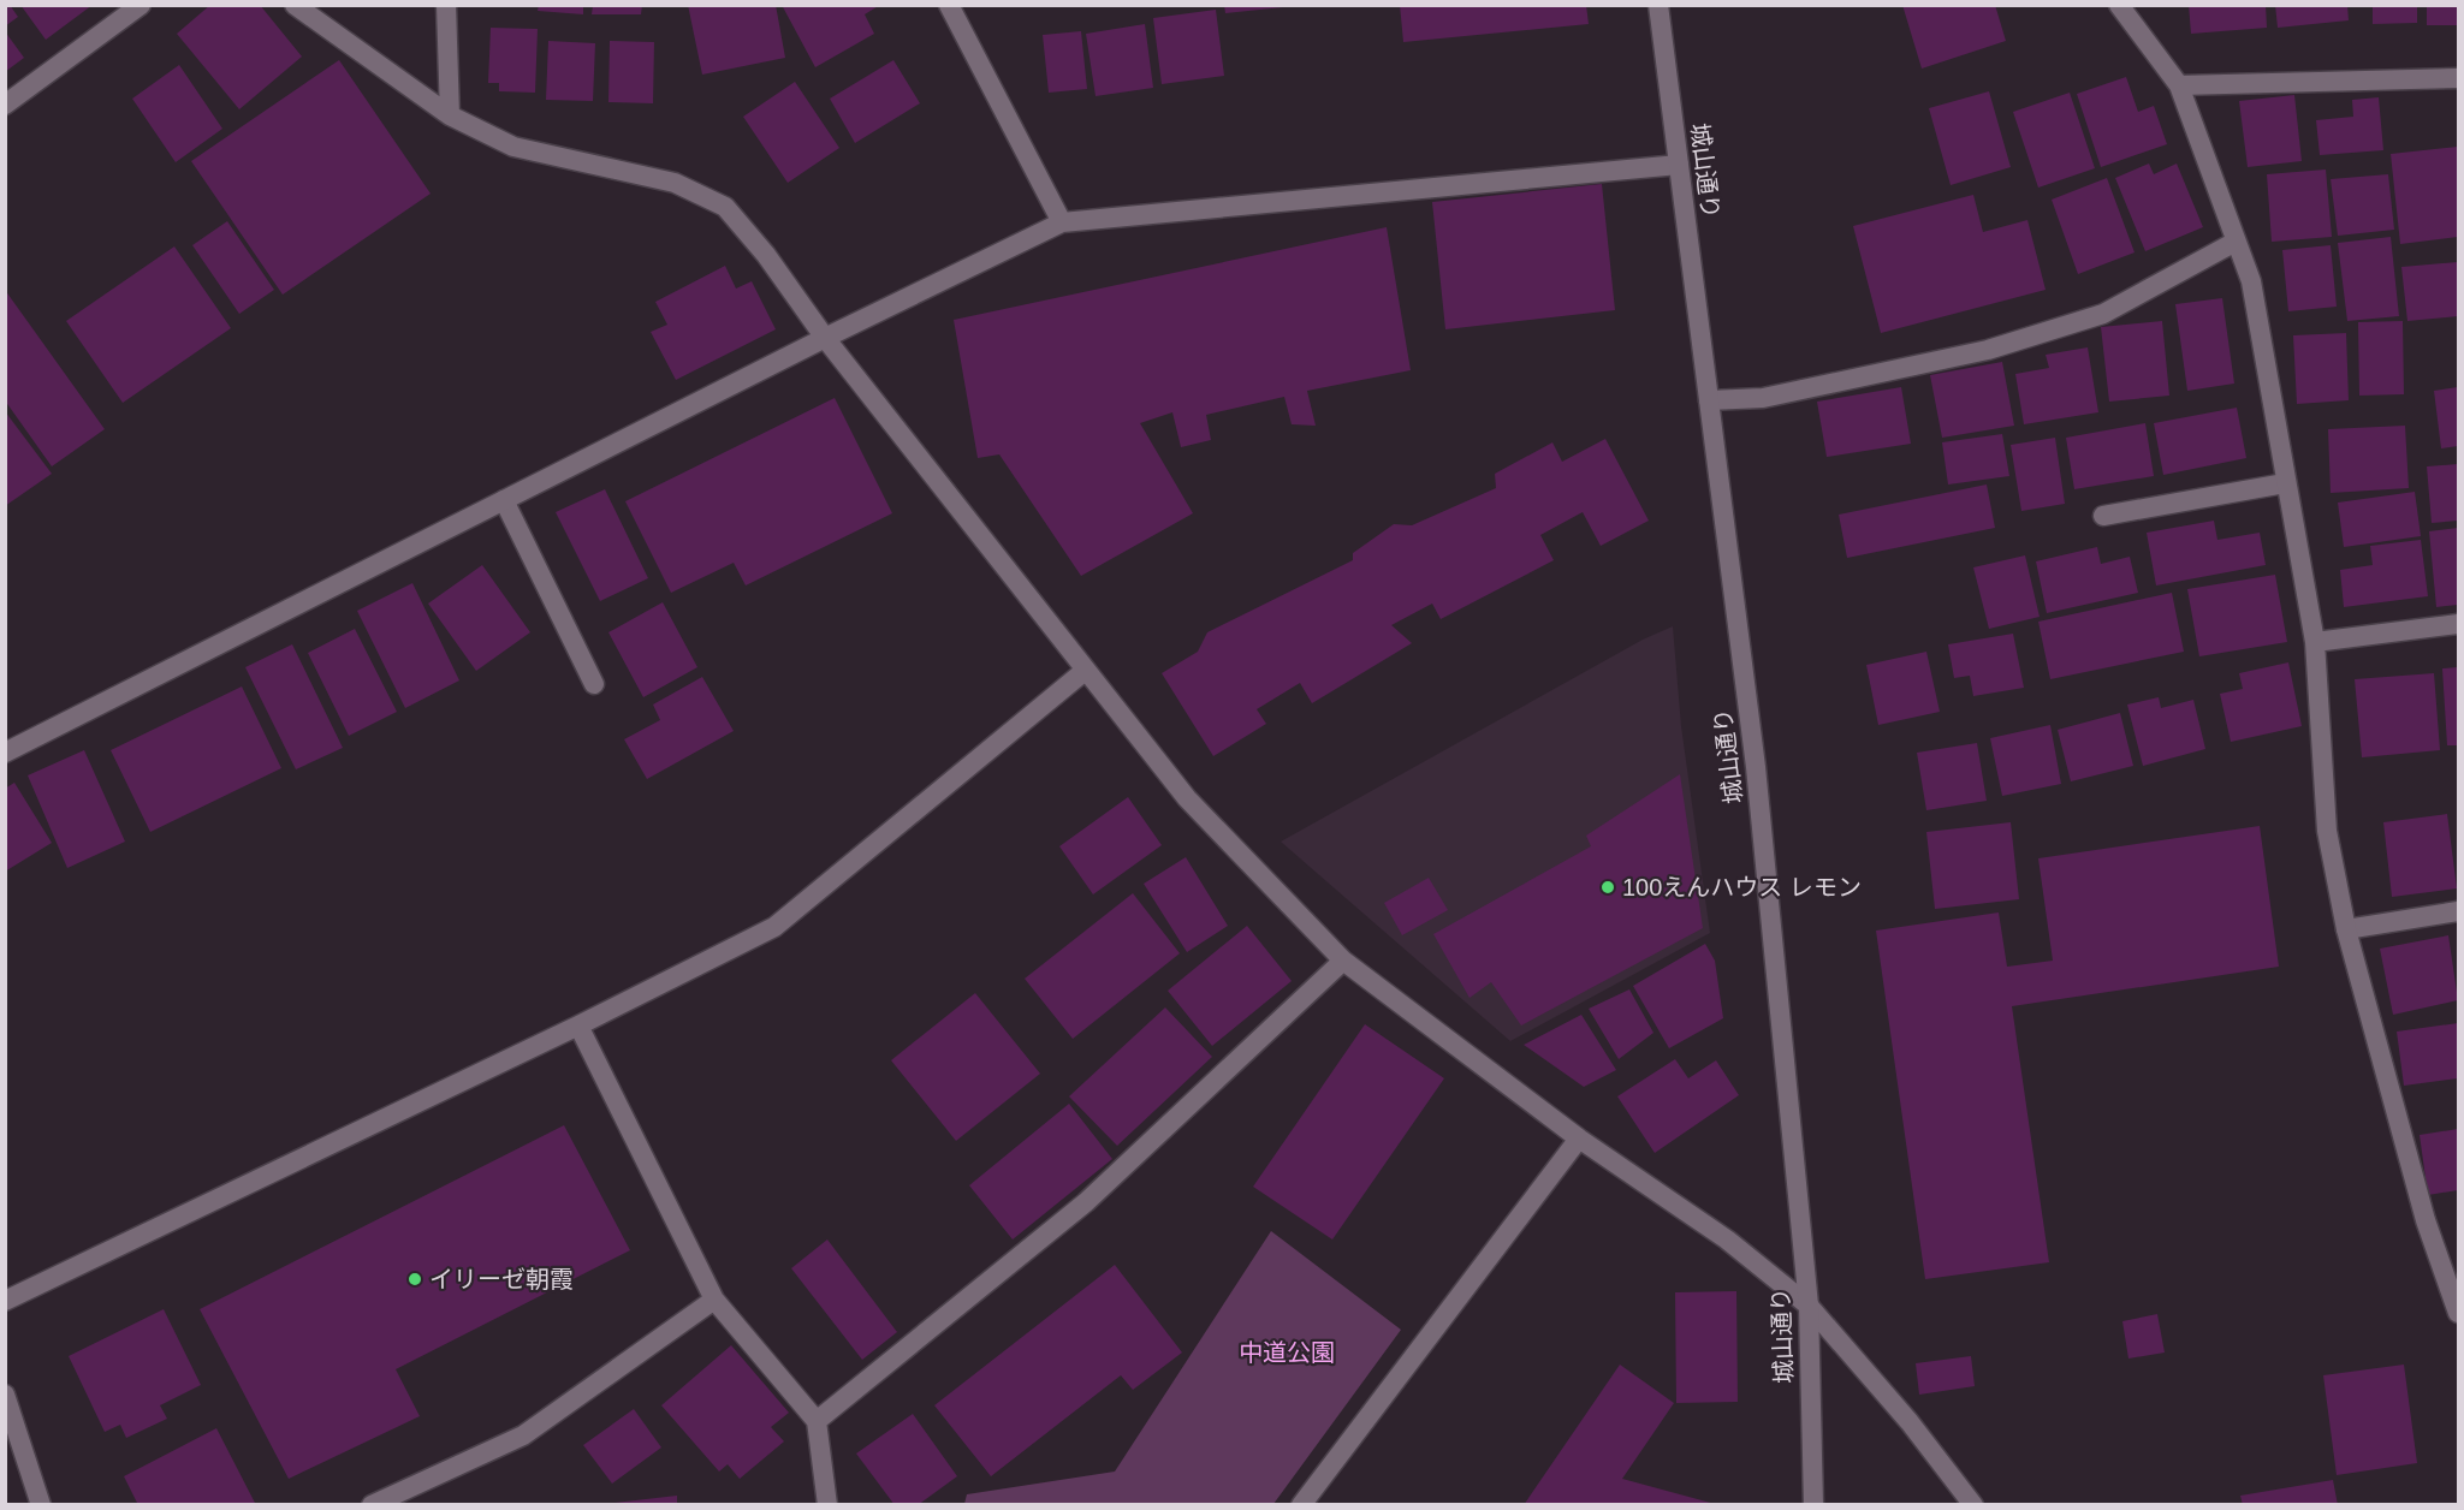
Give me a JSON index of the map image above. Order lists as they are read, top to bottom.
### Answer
{
  "streets": {
    "street": ["城山通り"]
  },
  "parks": ["中道公園"],
  "places": ["100えんハウス レモン", "イリーゼ朝霞"]
}
